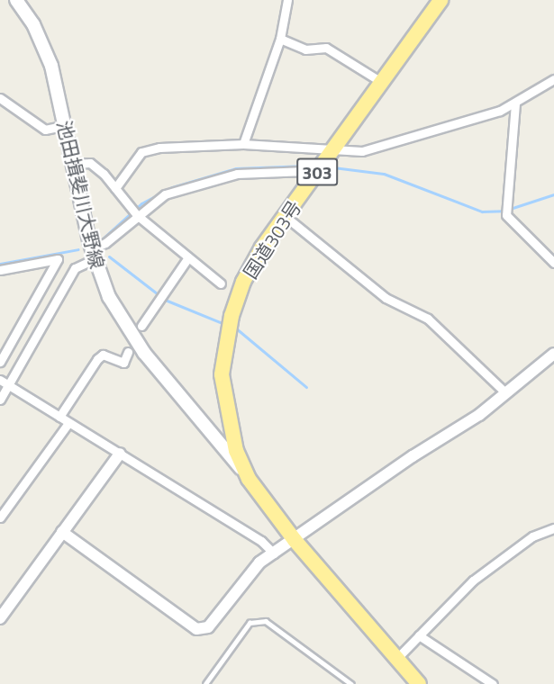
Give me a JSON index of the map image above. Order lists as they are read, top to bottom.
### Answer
{
  "streets": {
    "highway": ["303", "国道303号"],
    "main road": ["池田揖斐川大野線"]
  },
  "crossings": [
    ["池田揖斐川大野線", "国道303号"]
  ]
}
